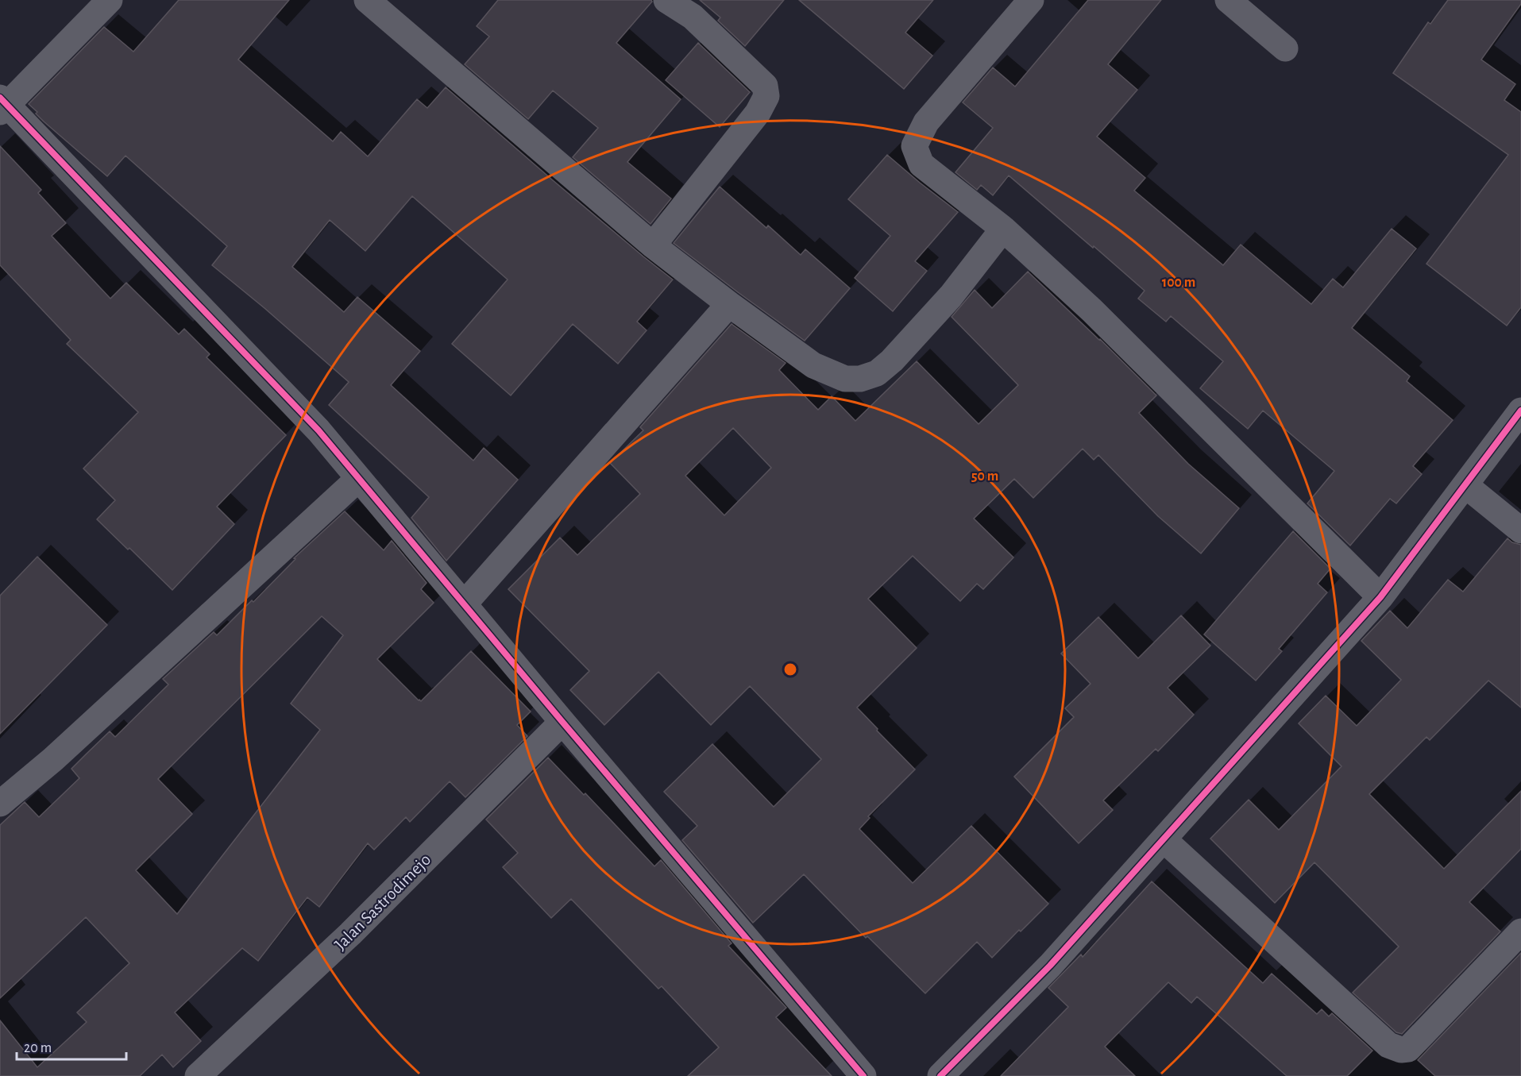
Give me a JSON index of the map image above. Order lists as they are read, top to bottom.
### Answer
{
  "streets": {
    "street": ["Jalan Sastrodimejo"]
  },
  "scale_bar": "20 m",
  "rings": ["100 m", "50 m"]
}
